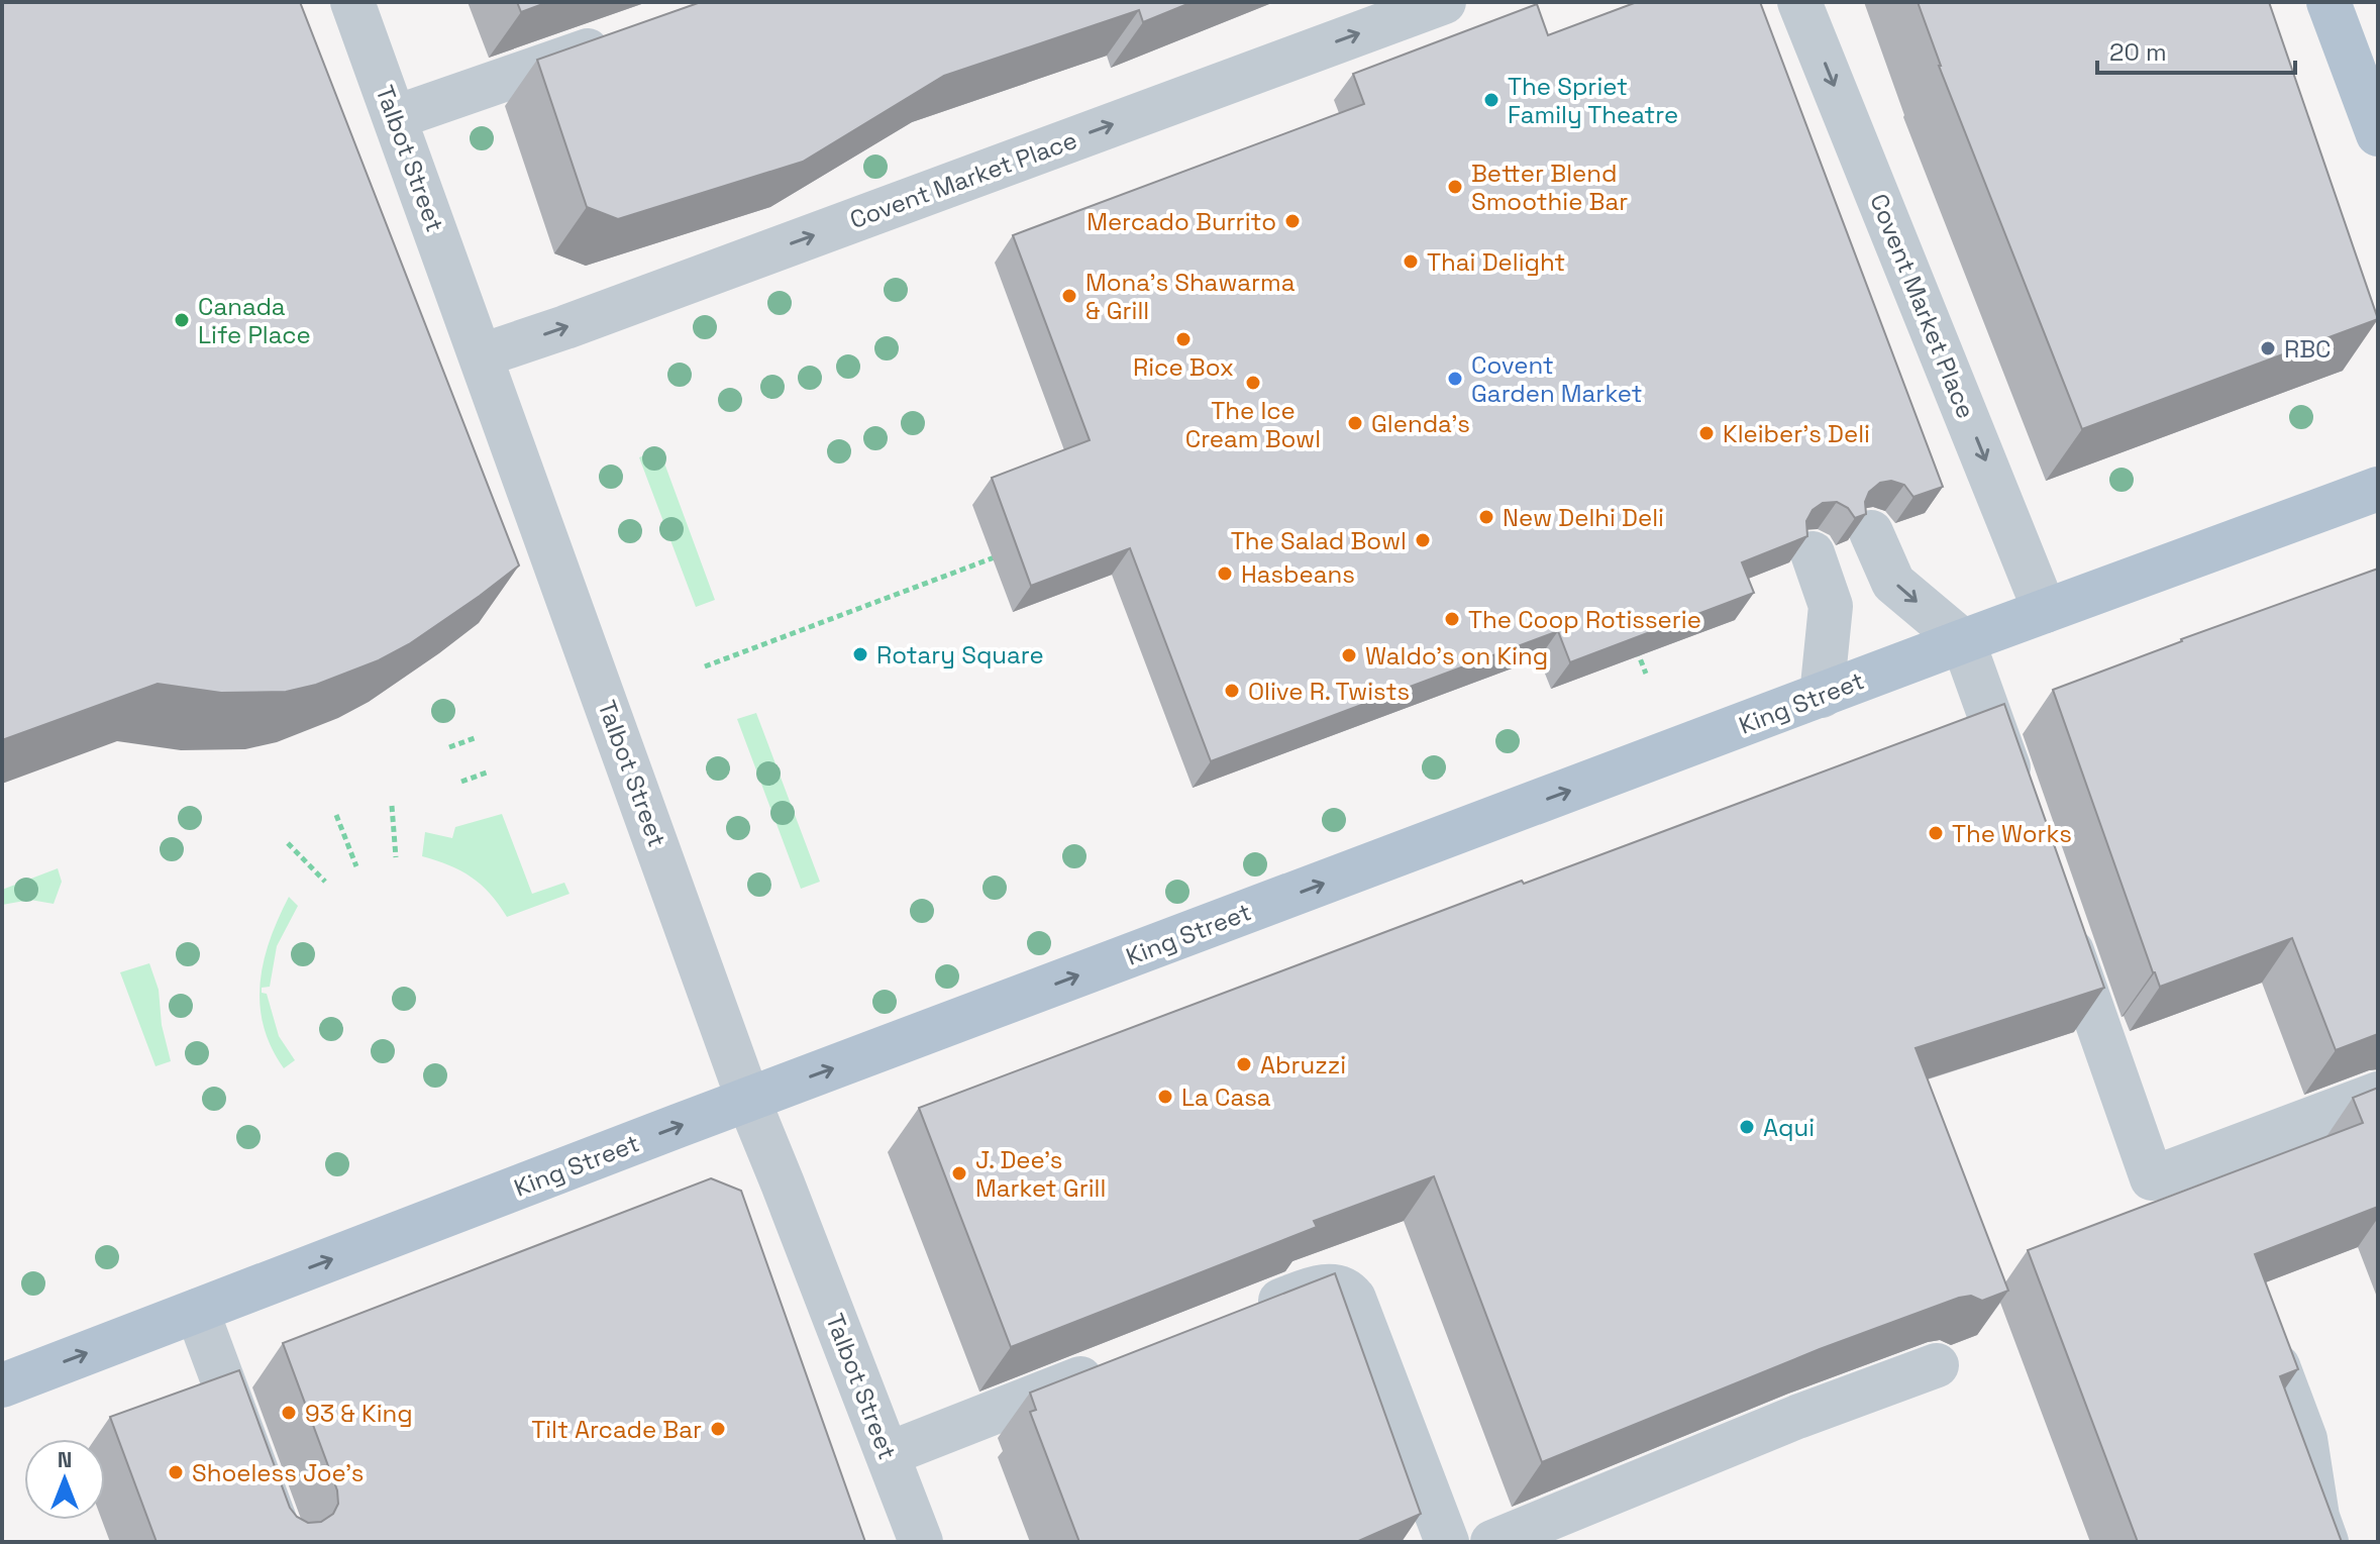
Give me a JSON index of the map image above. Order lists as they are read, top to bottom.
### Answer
{
  "streets": {
    "main road": ["King Street"],
    "street": ["Talbot Street", "Covent Market Place"]
  },
  "crossings": [
    ["Talbot Street", "Covent Market Place"],
    ["Talbot Street", "King Street"],
    ["Covent Market Place", "King Street"]
  ],
  "one_way": ["King Street"],
  "places": [
    "The Spriet Family Theatre",
    "Better Blend Smoothie Bar",
    "Mercado Burrito",
    "Thai Delight",
    "Mona's Shawarma & Grill",
    "Canada Life Place",
    "Rice Box",
    "RBC",
    "Covent Garden Market",
    "The Ice Cream Bowl",
    "Glenda's",
    "Kleiber's Deli",
    "New Delhi Deli",
    "The Salad Bowl",
    "Hasbeans",
    "The Coop Rotisserie",
    "Rotary Square",
    "Waldo's on King",
    "Olive R. Twists",
    "The Works",
    "Abruzzi",
    "La Casa",
    "Aqui",
    "J. Dee's Market Grill",
    "93 & King",
    "Tilt Arcade Bar",
    "Shoeless Joe's"
  ],
  "scale_bar": "20 m",
  "north": "top"
}
